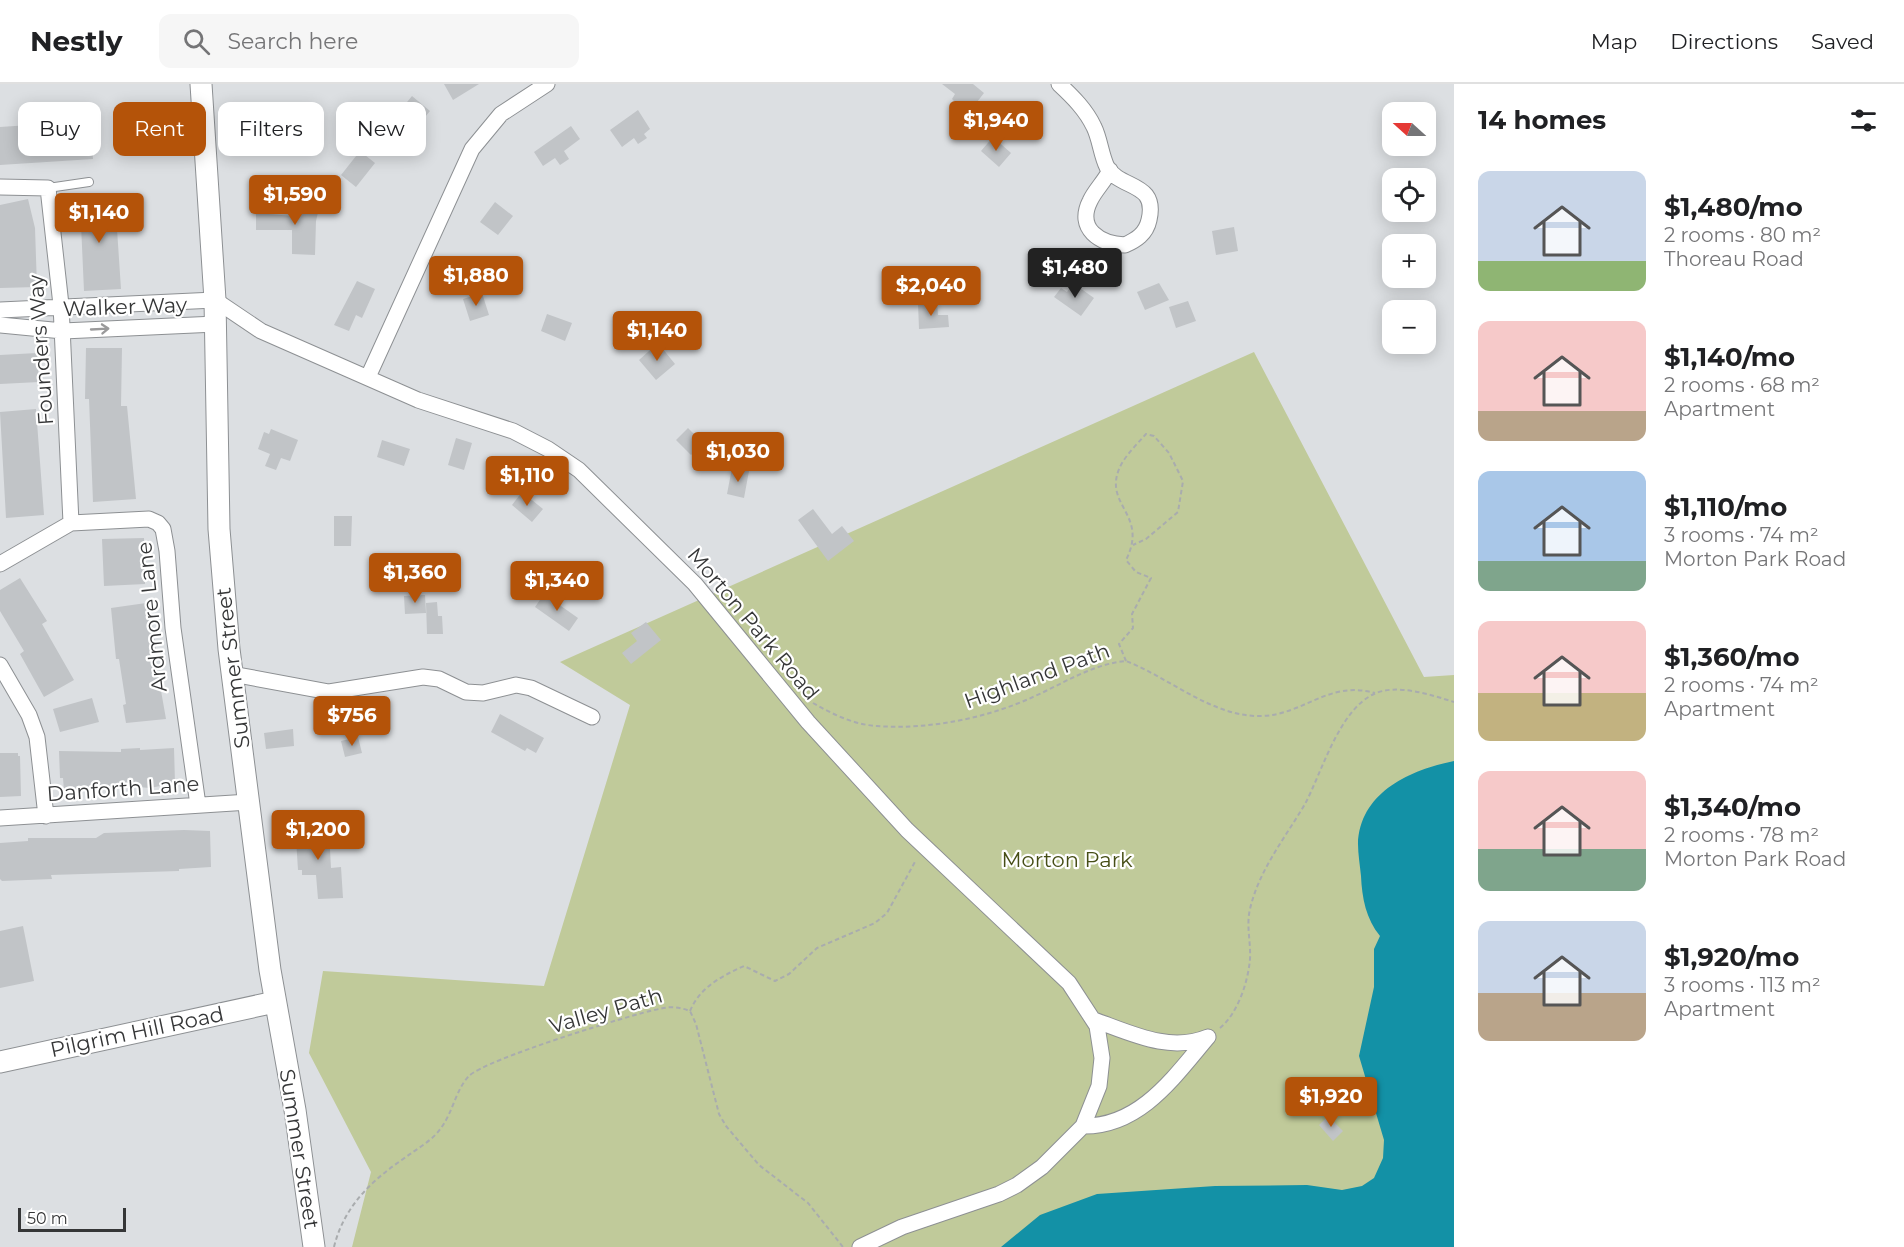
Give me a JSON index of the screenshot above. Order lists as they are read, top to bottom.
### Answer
{
  "streets": {
    "main road": ["Summer Street", "Pilgrim Hill Road"],
    "street": [
      "Walker Way",
      "Founders Way",
      "Ardmore Lane",
      "Morton Park Road",
      "Danforth Lane"
    ],
    "path": ["Highland Path", "Valley Path"]
  },
  "crossings": [
    ["Walker Way", "Founders Way"],
    ["Walker Way", "Morton Park Road"],
    ["Walker Way", "Summer Street"],
    ["Founders Way", "Ardmore Lane"],
    ["Ardmore Lane", "Danforth Lane"],
    ["Morton Park Road", "Summer Street"],
    ["Summer Street", "Danforth Lane"],
    ["Summer Street", "Pilgrim Hill Road"]
  ],
  "parks": ["Morton Park"],
  "scale_bar": "50 m",
  "north": "left",
  "page": {
    "header": "Nestly",
    "search": "Search here",
    "nav": ["Map", "Directions", "Saved"],
    "heading": "14 homes",
    "price": [
      "$1,940",
      "$1,590",
      "$1,140",
      "$1,480",
      "$1,880",
      "$2,040",
      "$1,140",
      "$1,030",
      "$1,110",
      "$1,360",
      "$1,340",
      "$756",
      "$1,200",
      "$1,920"
    ],
    "map_buttons": ["+", "−"],
    "chip": [
      "Buy",
      "Rent",
      "Filters",
      "New"
    ],
    "list": [
      {
        "name": "$1,480/mo",
        "note": "2 rooms · 80 m² · Thoreau Road"
      },
      {
        "name": "$1,140/mo",
        "note": "2 rooms · 68 m² · Apartment"
      },
      {
        "name": "$1,110/mo",
        "note": "3 rooms · 74 m² · Morton Park Road"
      },
      {
        "name": "$1,360/mo",
        "note": "2 rooms · 74 m² · Apartment"
      },
      {
        "name": "$1,340/mo",
        "note": "2 rooms · 78 m² · Morton Park Road"
      },
      {
        "name": "$1,920/mo",
        "note": "3 rooms · 113 m² · Apartment"
      }
    ],
    "scale": "50 m"
  }
}
